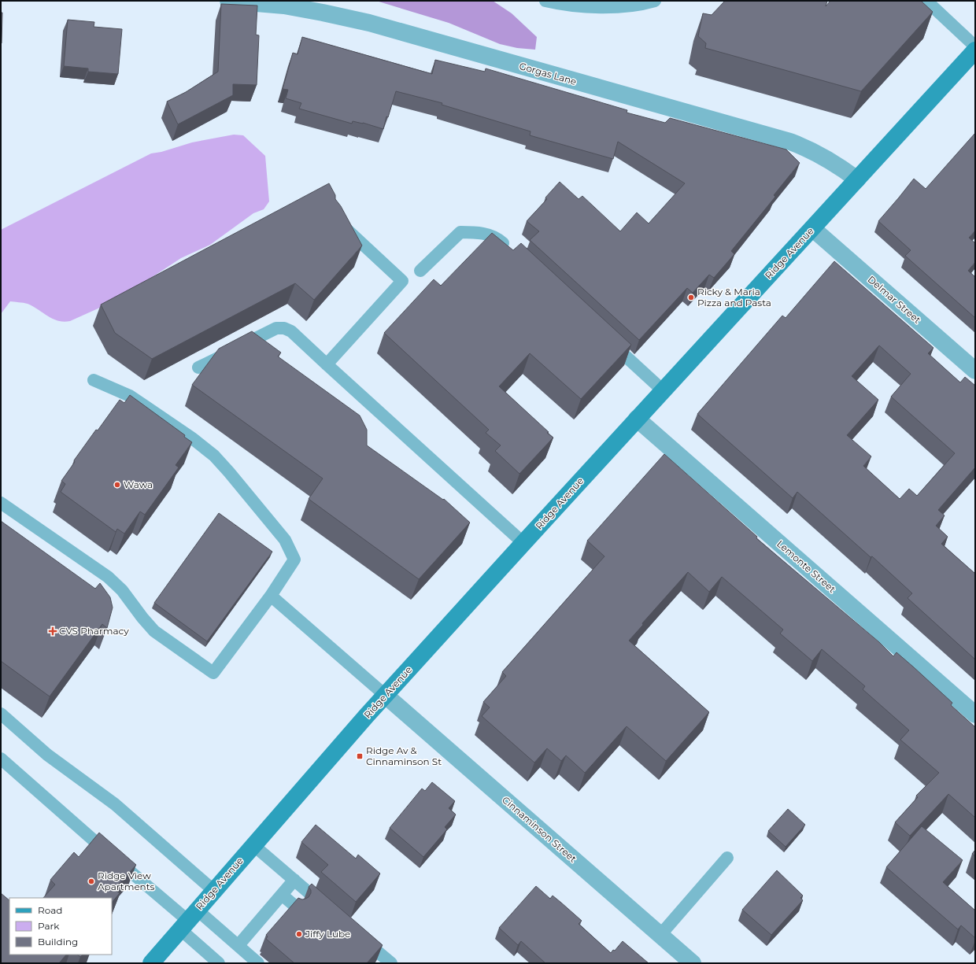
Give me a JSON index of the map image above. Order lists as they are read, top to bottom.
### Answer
{
  "streets": {
    "main road": ["Ridge Avenue"],
    "street": [
      "Gorgas Lane",
      "Delmar Street",
      "Lemonte Street",
      "Cinnaminson Street"
    ]
  },
  "crossings": [
    ["Gorgas Lane", "Ridge Avenue"],
    ["Ridge Avenue", "Delmar Street"],
    ["Ridge Avenue", "Lemonte Street"],
    ["Ridge Avenue", "Cinnaminson Street"]
  ],
  "places": {
    "other": [
      "Ricky & Maria Pizza and Pasta",
      "Wawa",
      "Ridge View Apartments",
      "Jiffy Lube"
    ],
    "health": ["CVS Pharmacy"],
    "transit": ["Ridge Av & Cinnaminson St"]
  },
  "legend": ["Road", "Park", "Building"]
}
